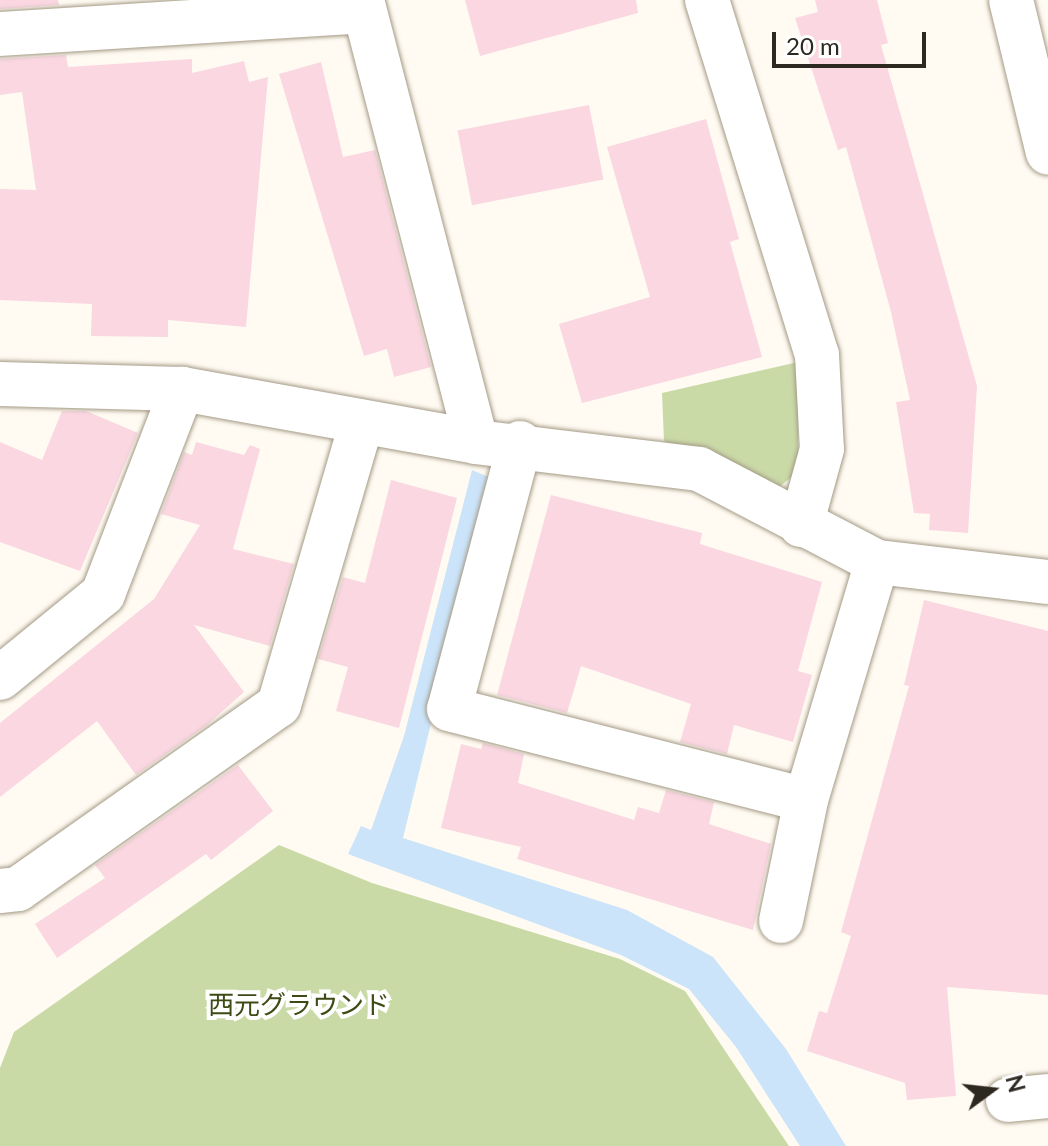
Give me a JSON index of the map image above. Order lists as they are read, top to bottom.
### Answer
{
  "parks": ["西元グラウンド"],
  "scale_bar": "20 m",
  "north": "right"
}
